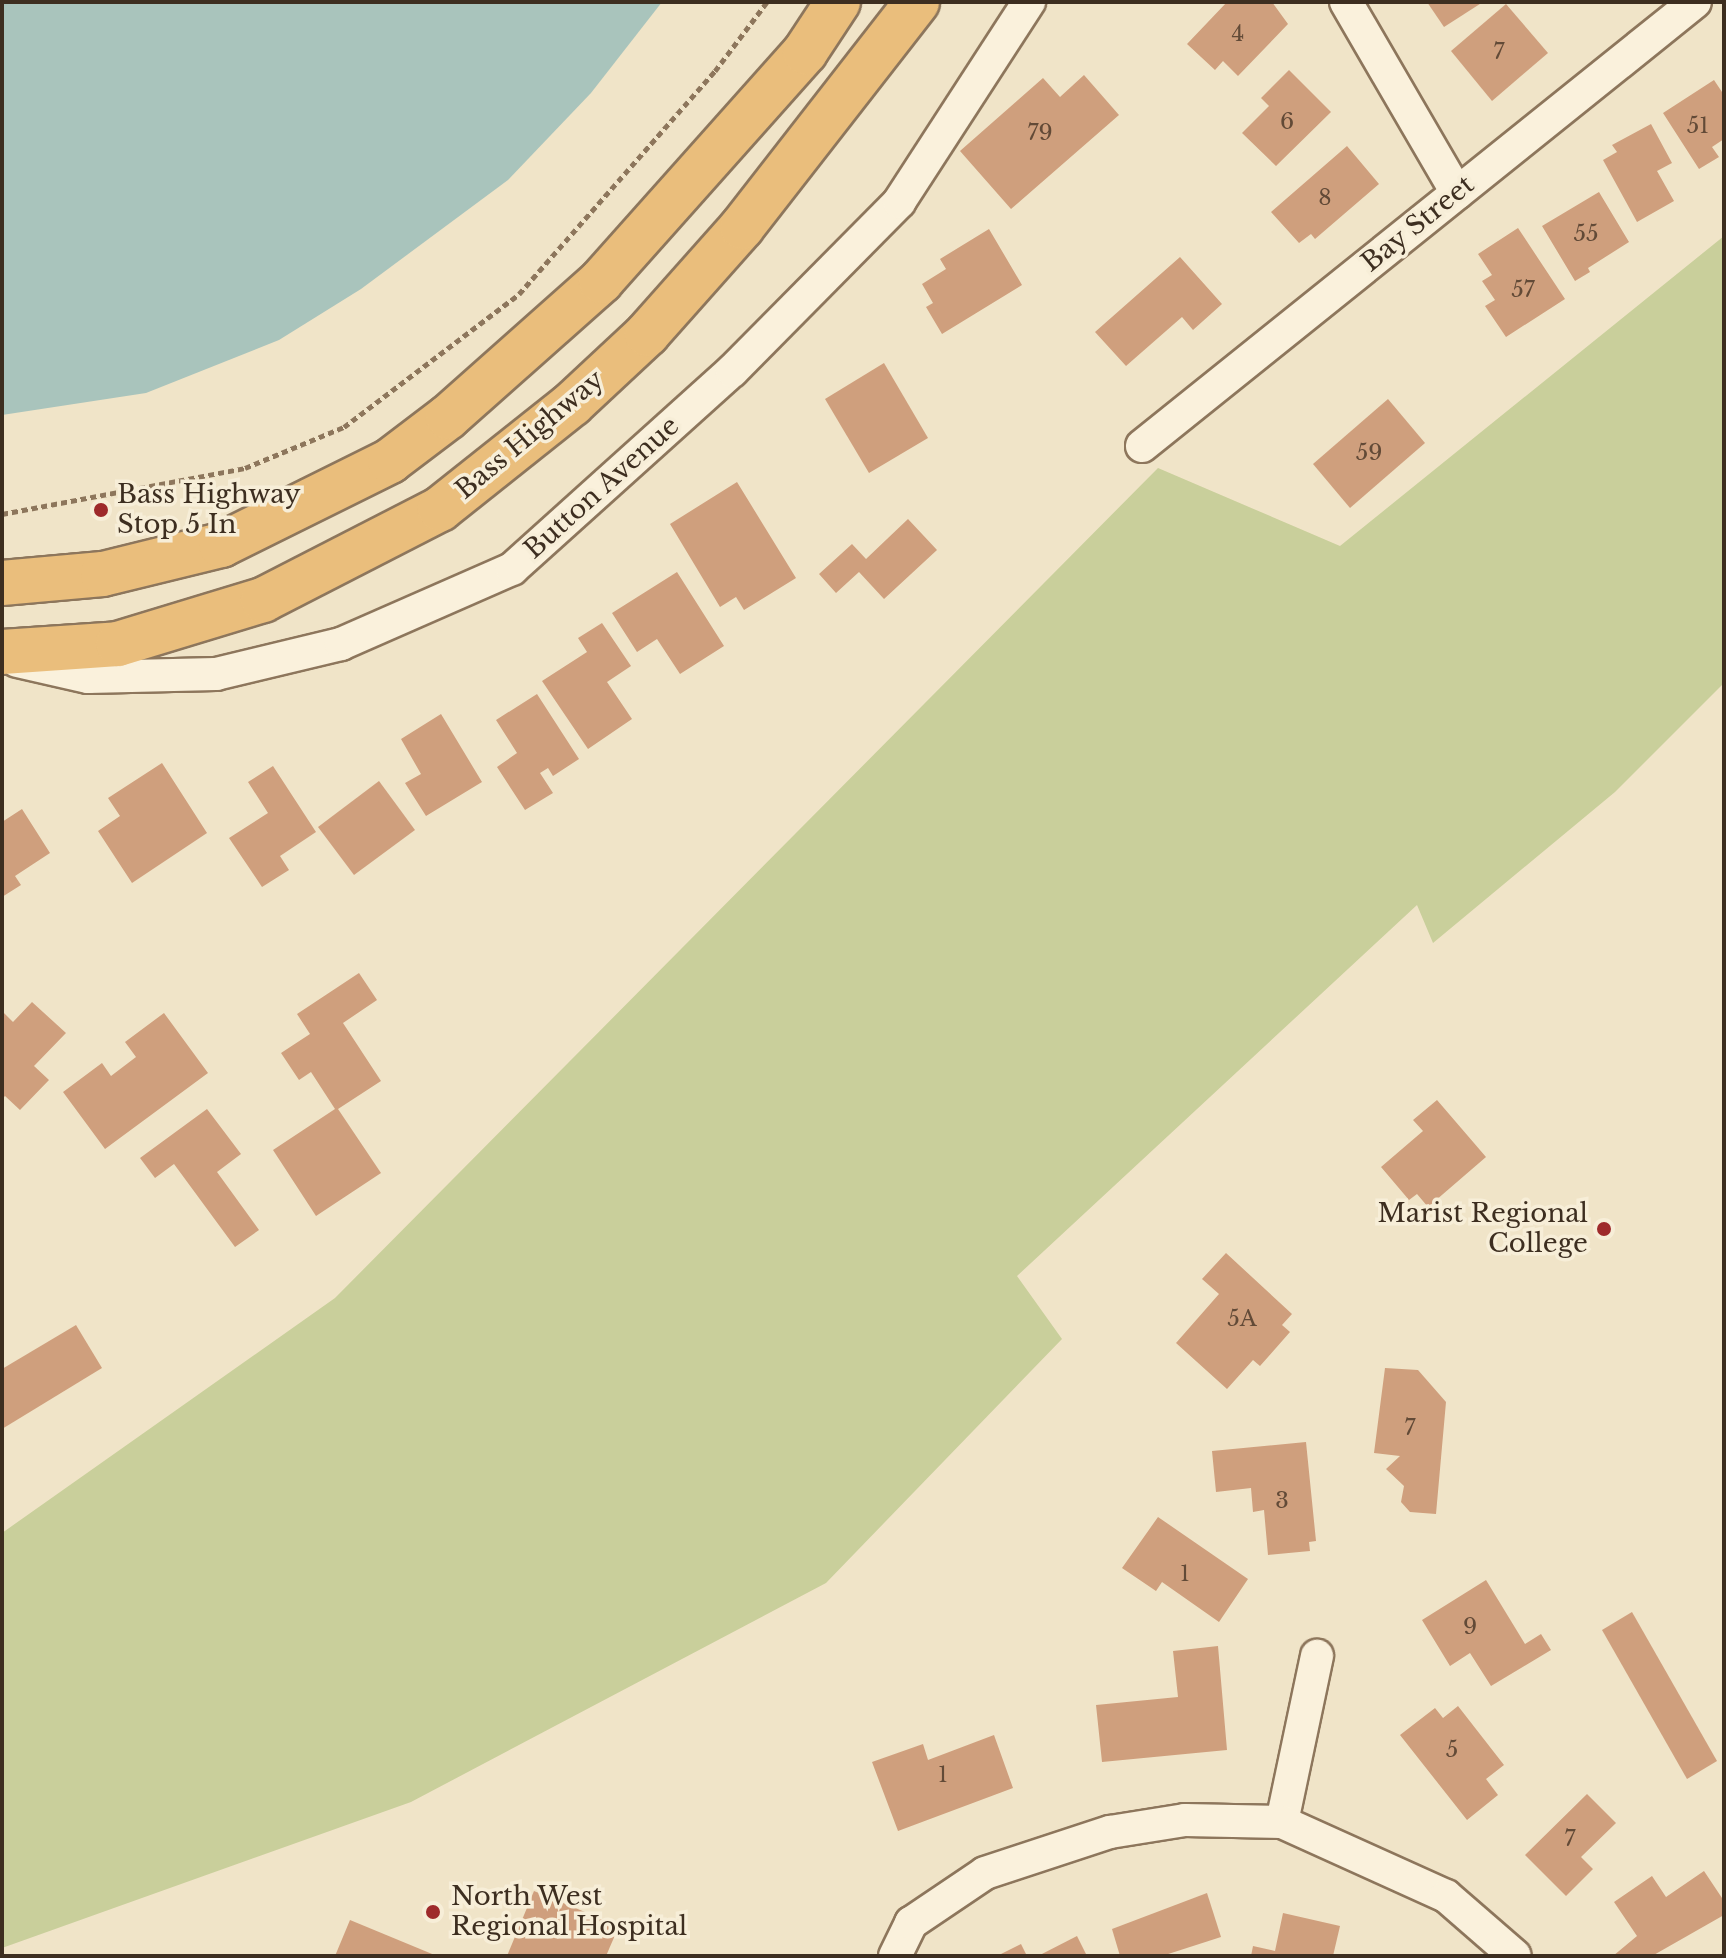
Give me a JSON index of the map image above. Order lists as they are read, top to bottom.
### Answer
{
  "streets": {
    "highway": ["Bass Highway"],
    "street": ["Bay Street", "Button Avenue"]
  },
  "crossings": [
    ["Bass Highway", "Button Avenue"]
  ],
  "places": ["Bass Highway Stop 5 In", "Marist Regional College", "North West Regional Hospital"],
  "house_numbers": [
    "4",
    "7",
    "6",
    "51",
    "79",
    "8",
    "55",
    "57",
    "59",
    "5A",
    "7",
    "3",
    "1",
    "9",
    "5",
    "1",
    "7"
  ]
}
